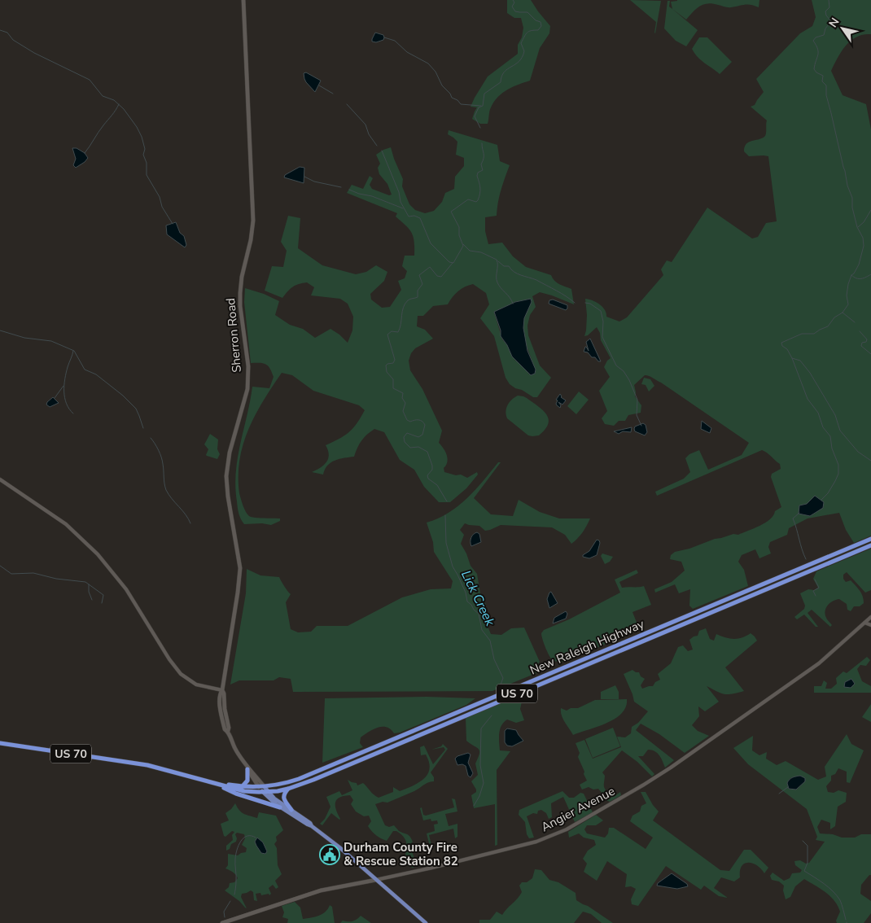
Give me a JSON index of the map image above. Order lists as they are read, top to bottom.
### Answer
{
  "streets": {
    "highway": ["New Raleigh Highway", "US 70"],
    "main road": ["Sherron Road", "Angier Avenue"]
  },
  "crossings": [
    ["Sherron Road", "New Raleigh Highway"],
    ["Sherron Road", "US 70"],
    ["New Raleigh Highway", "US 70"]
  ],
  "water": ["Lick Creek"],
  "places": {
    "public building": ["Durham County Fire & Rescue Station 82"]
  },
  "north": "top left"
}
